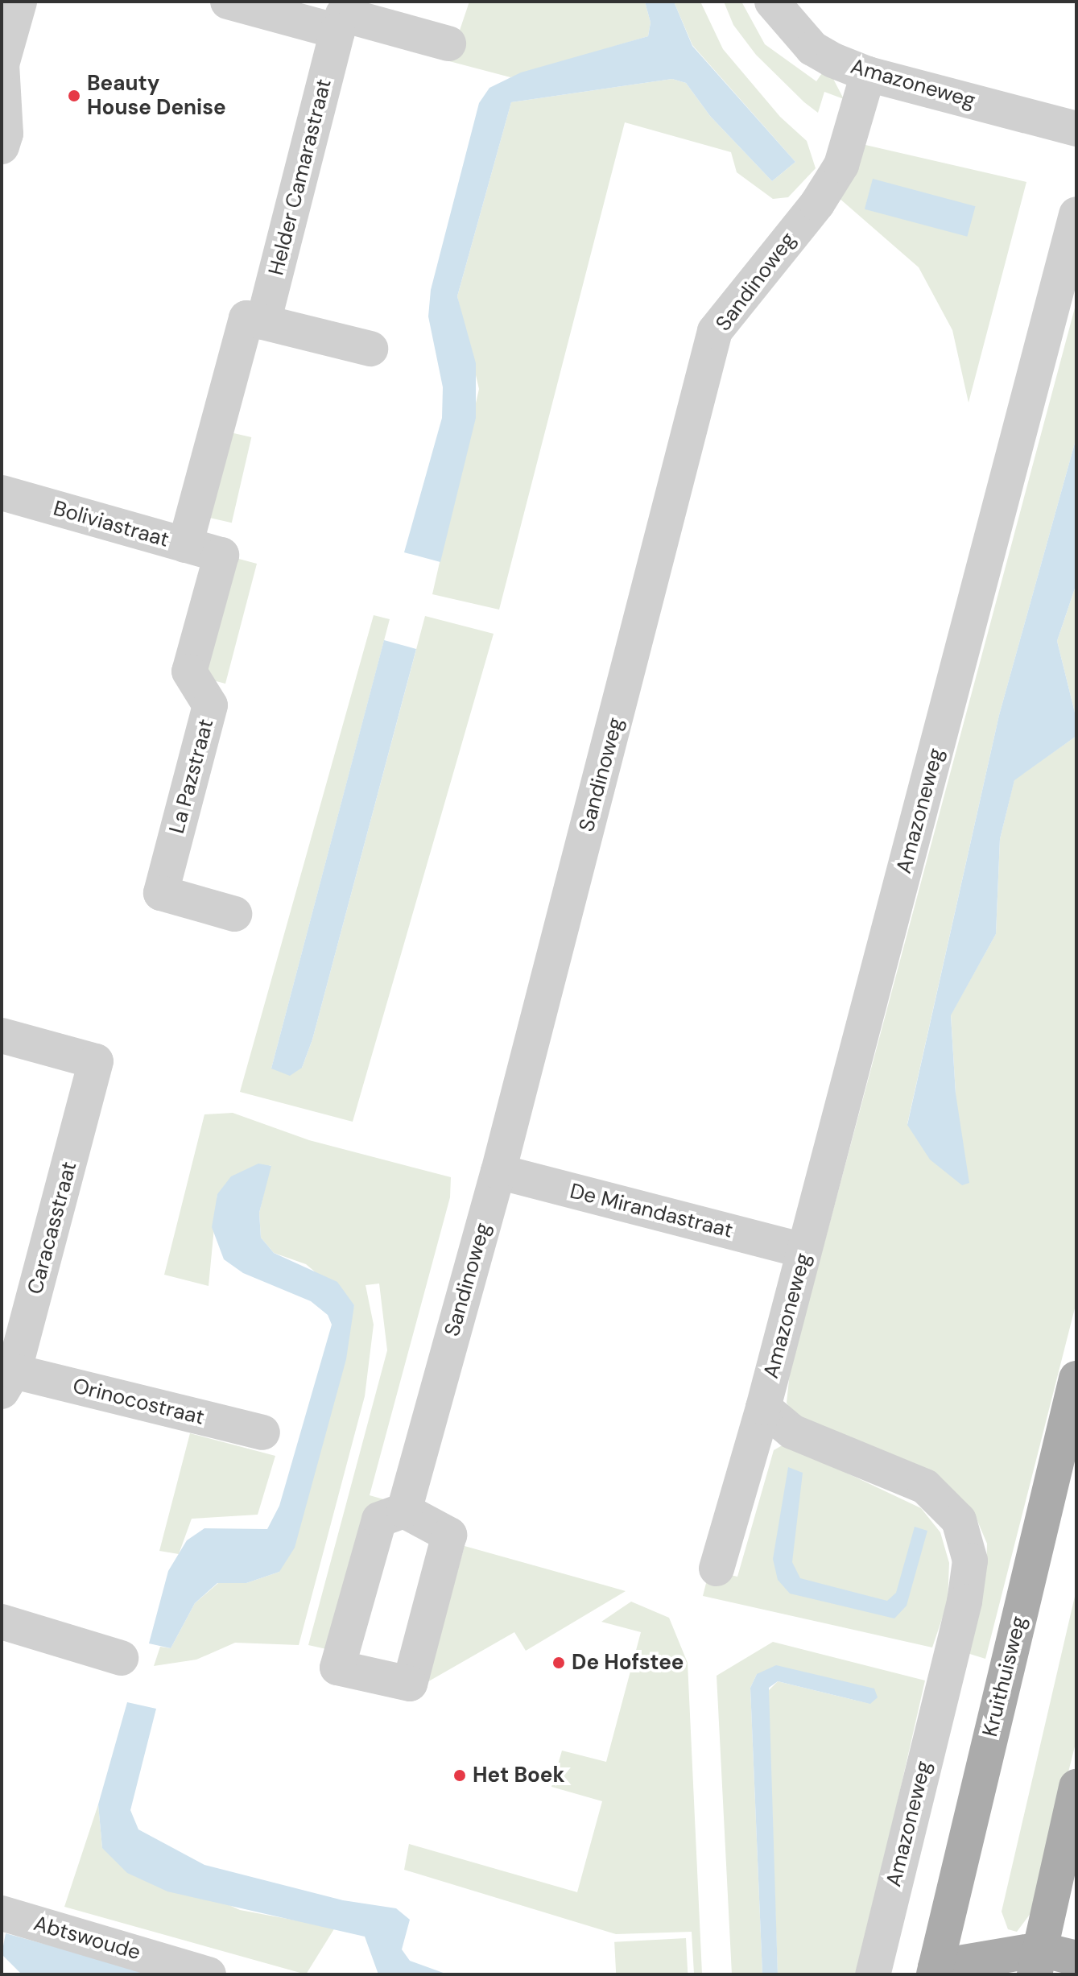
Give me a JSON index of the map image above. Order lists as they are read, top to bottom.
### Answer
{
  "streets": {
    "main road": ["Kruithuisweg"],
    "street": [
      "Amazoneweg",
      "Helder Camarastraat",
      "Sandinoweg",
      "Boliviastraat",
      "La Pazstraat",
      "De Mirandastraat",
      "Caracasstraat",
      "Orinocostraat",
      "Abtswoude"
    ]
  },
  "crossings": [
    ["Amazoneweg", "Sandinoweg"],
    ["Amazoneweg", "De Mirandastraat"],
    ["Sandinoweg", "De Mirandastraat"],
    ["Boliviastraat", "La Pazstraat"],
    ["Caracasstraat", "Orinocostraat"]
  ],
  "places": ["Beauty House Denise", "De Hofstee", "Het Boek"]
}
